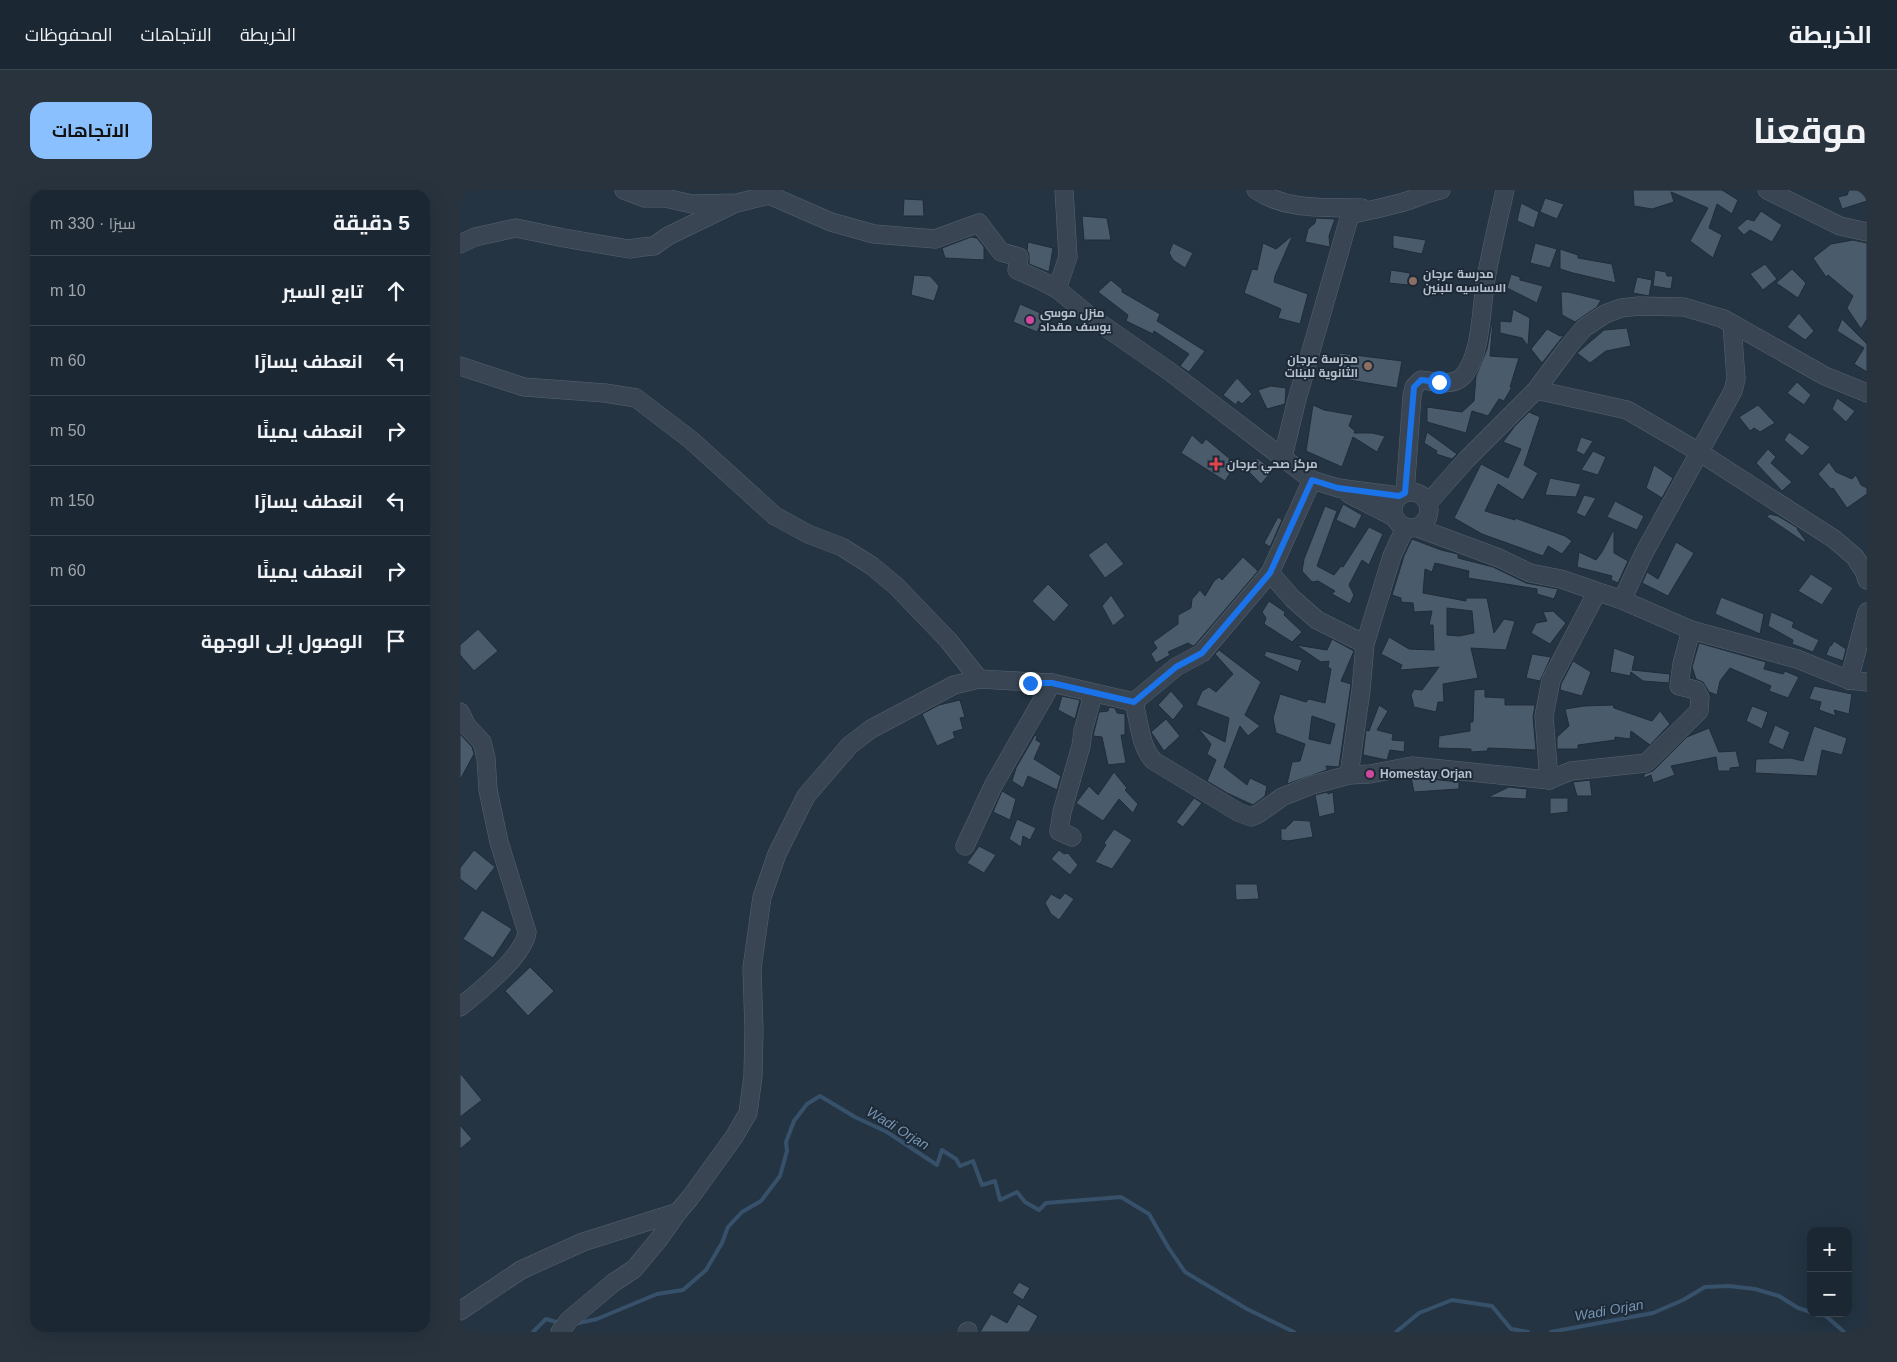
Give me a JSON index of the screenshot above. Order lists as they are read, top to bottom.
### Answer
{
  "water": ["Wadi Orjan"],
  "places": {
    "other": [
      "مدرسة عرجان الاساسيه للبنين",
      "منزل موسى يوسف مقداد",
      "مدرسة عرجان الثانوية للبنات",
      "Homestay Orjan"
    ],
    "health": ["مركز صحي عرجان"]
  },
  "page": {
    "header": "الخريطة",
    "nav": ["الخريطة", "الاتجاهات", "المحفوظات"],
    "title": "موقعنا",
    "buttons": "الاتجاهات",
    "heading": ["5 دقيقة", "سيرًا · 330 m"],
    "list": [
      ["تابع السير", "10 m"],
      ["انعطف يسارًا", "60 m"],
      ["انعطف يمينًا", "50 m"],
      ["انعطف يسارًا", "150 m"],
      ["انعطف يمينًا", "60 m"],
      "الوصول إلى الوجهة"
    ],
    "map_buttons": ["+", "−"]
  }
}
